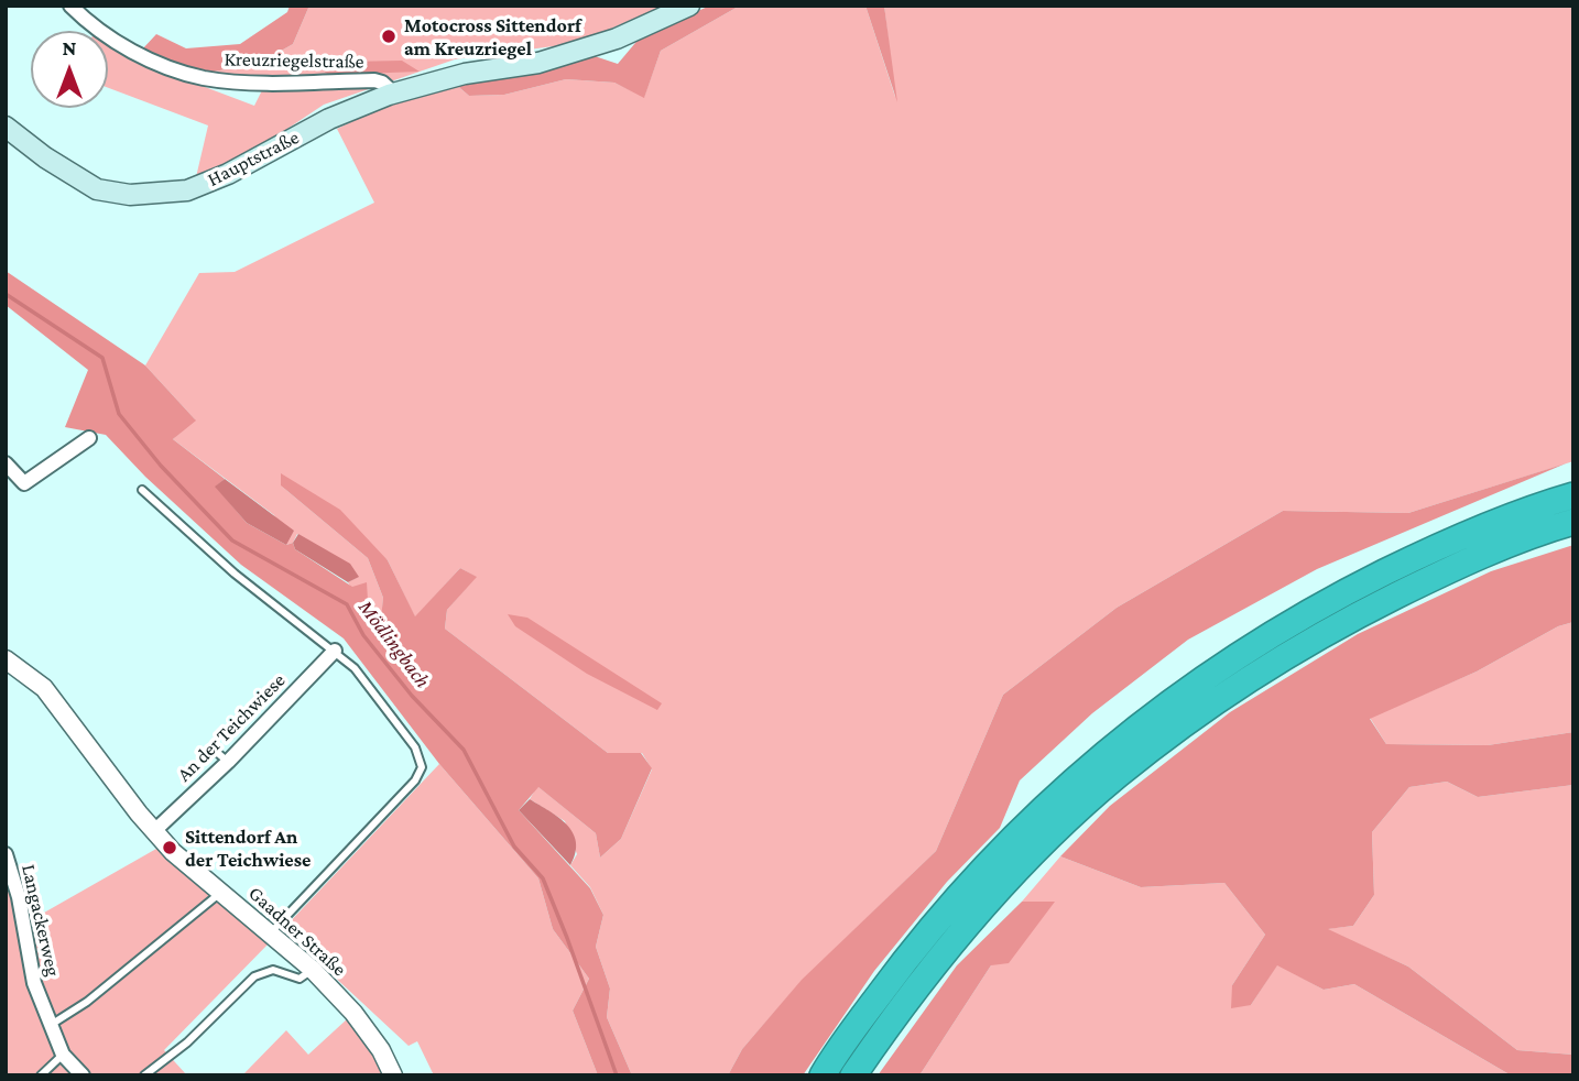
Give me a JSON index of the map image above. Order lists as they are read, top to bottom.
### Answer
{
  "streets": {
    "main road": ["Hauptstraße"],
    "street": [
      "Kreuzriegelstraße",
      "An der Teichwiese",
      "Langackerweg",
      "Gaadner Straße"
    ]
  },
  "crossings": [
    ["Kreuzriegelstraße", "Hauptstraße"],
    ["An der Teichwiese", "Gaadner Straße"]
  ],
  "water": ["Mödlingbach"],
  "places": ["Motocross Sittendorf am Kreuzriegel", "Sittendorf An der Teichwiese"],
  "north": "top"
}
